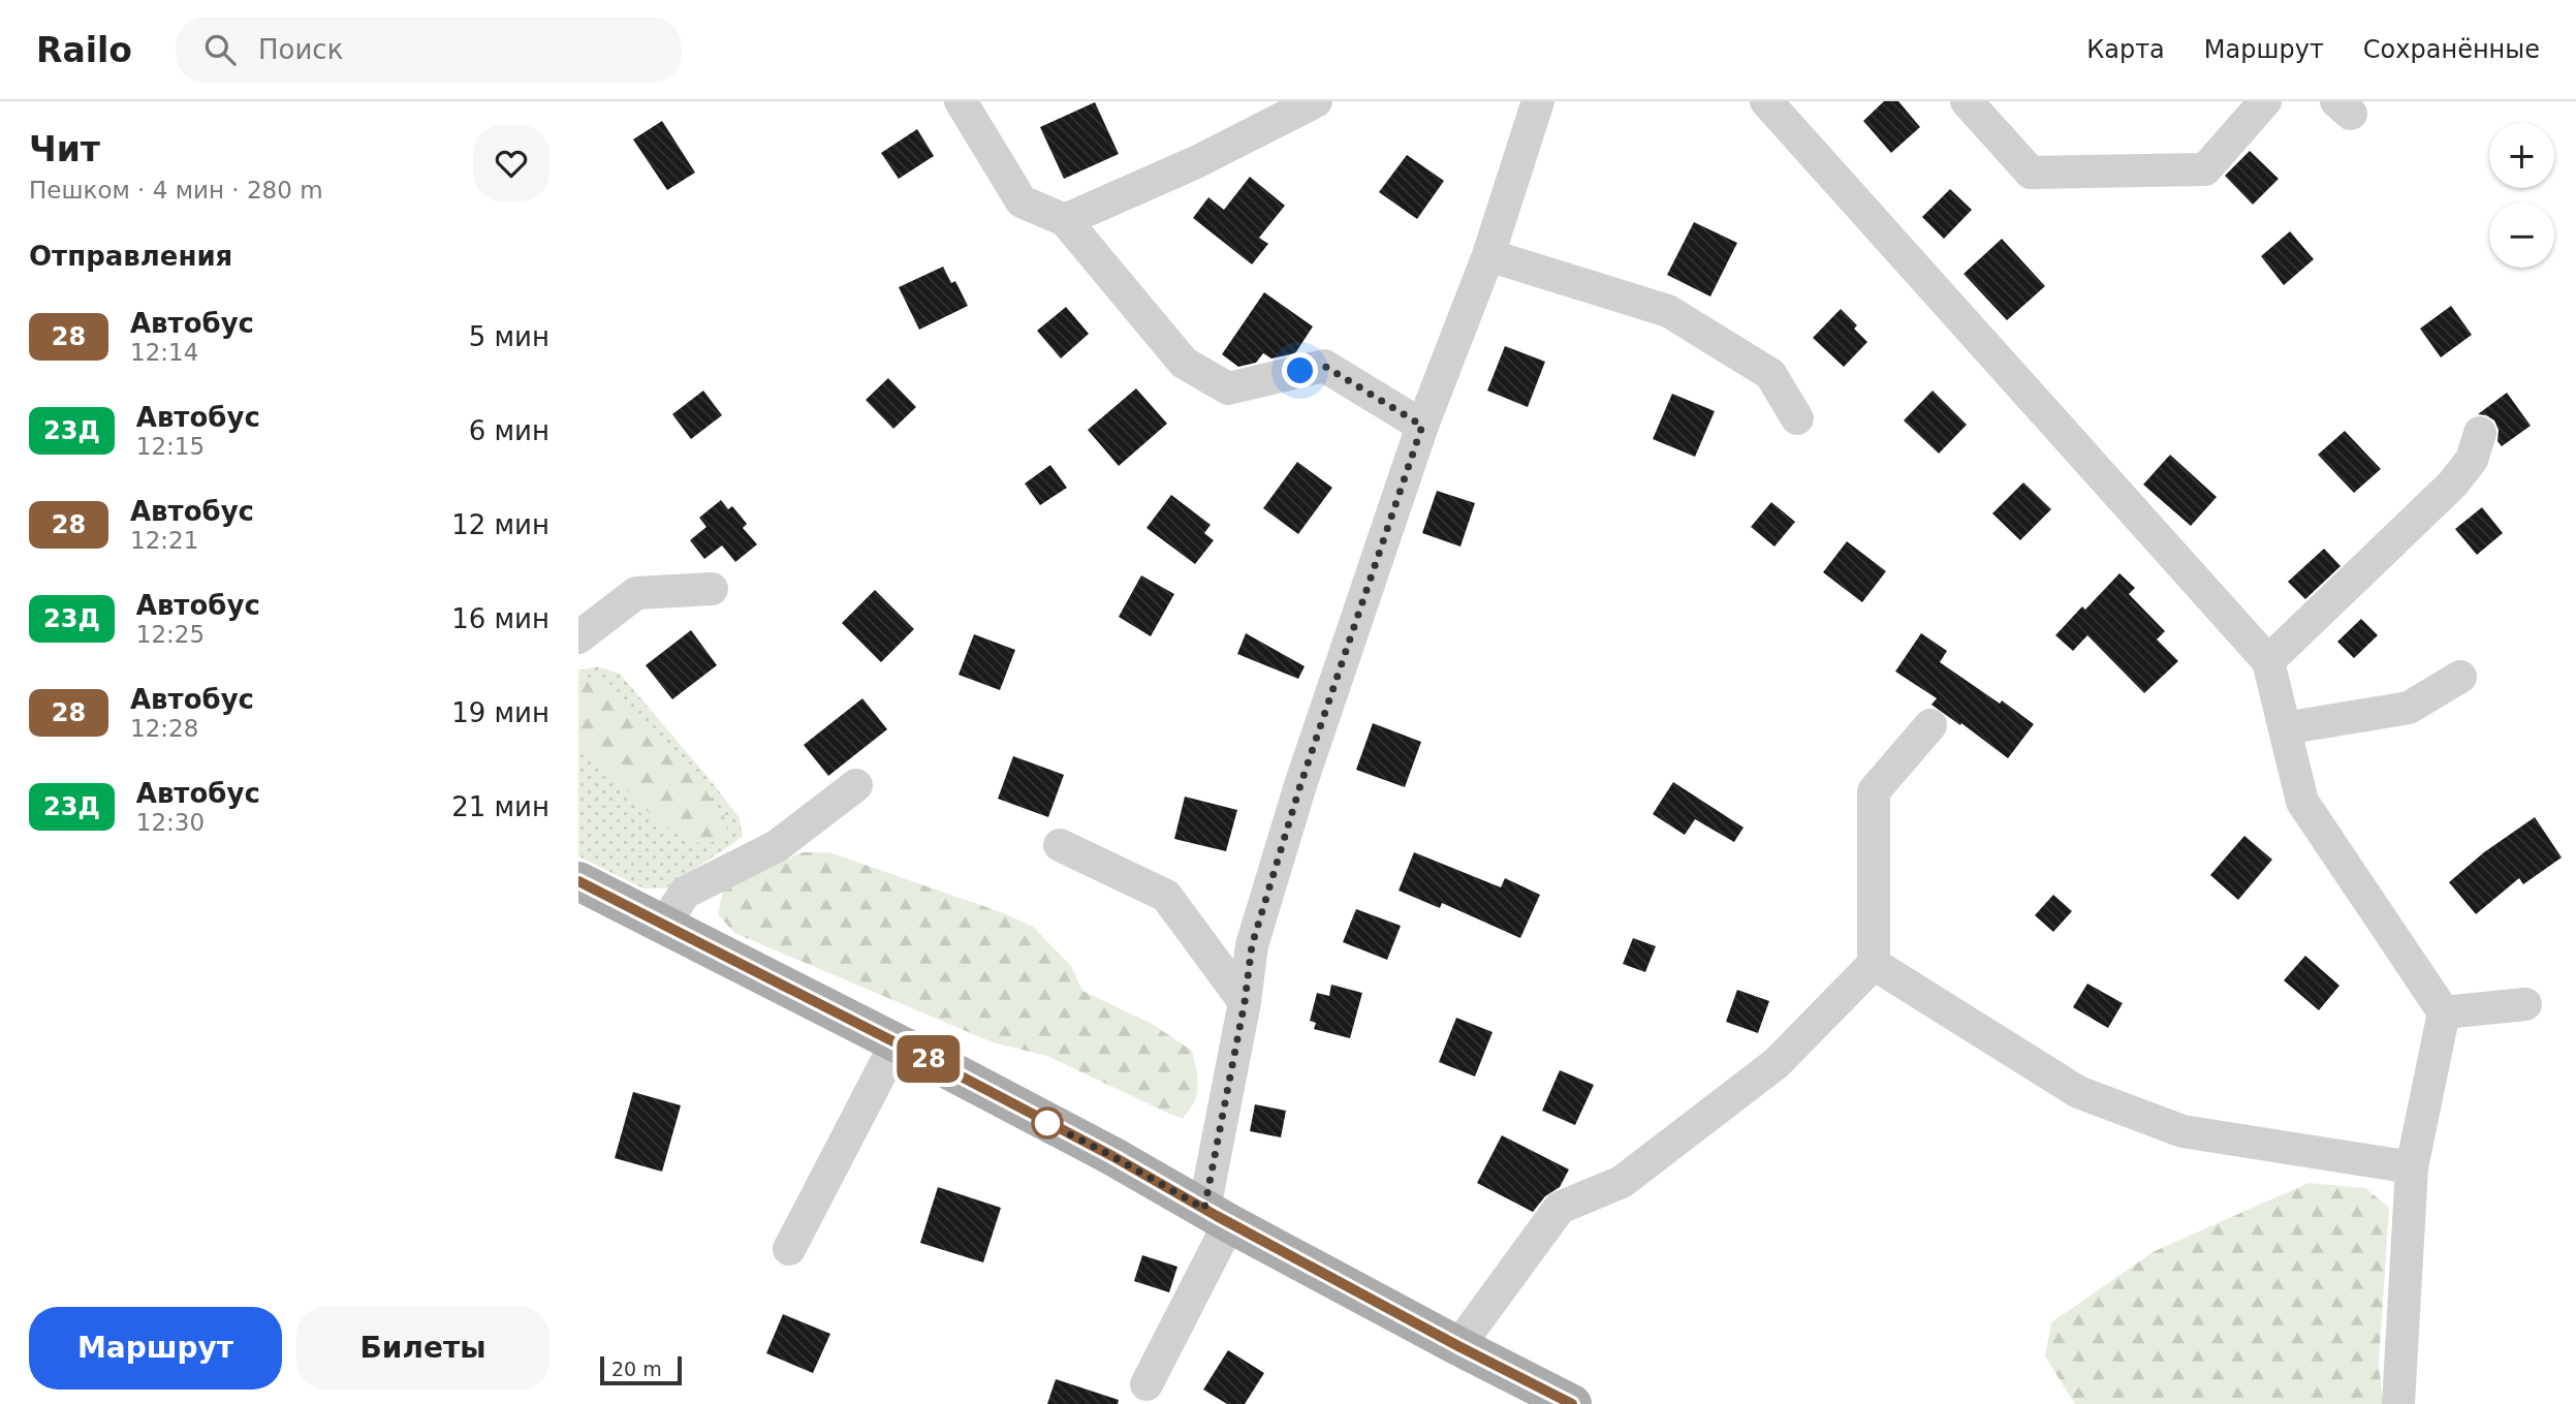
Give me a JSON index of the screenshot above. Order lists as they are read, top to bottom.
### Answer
{
  "lines": ["bus line 28"],
  "scale_bar": "20 m",
  "page": {
    "header": "Railo",
    "search": "Поиск",
    "nav": ["Карта", "Маршрут", "Сохранённые"],
    "heading": [
      ["Чит", "Пешком · 4 мин · 280 m"],
      "Отправления"
    ],
    "on_map": "28",
    "map_buttons": ["+", "−"],
    "list": [
      {
        "mark": "28",
        "name": "Автобус",
        "note": "12:14",
        "value": "5 мин"
      },
      {
        "mark": "23Д",
        "name": "Автобус",
        "note": "12:15",
        "value": "6 мин"
      },
      {
        "mark": "28",
        "name": "Автобус",
        "note": "12:21",
        "value": "12 мин"
      },
      {
        "mark": "23Д",
        "name": "Автобус",
        "note": "12:25",
        "value": "16 мин"
      },
      {
        "mark": "28",
        "name": "Автобус",
        "note": "12:28",
        "value": "19 мин"
      },
      {
        "mark": "23Д",
        "name": "Автобус",
        "note": "12:30",
        "value": "21 мин"
      }
    ],
    "buttons": ["Маршрут", "Билеты"],
    "scale": "20 m"
  }
}
